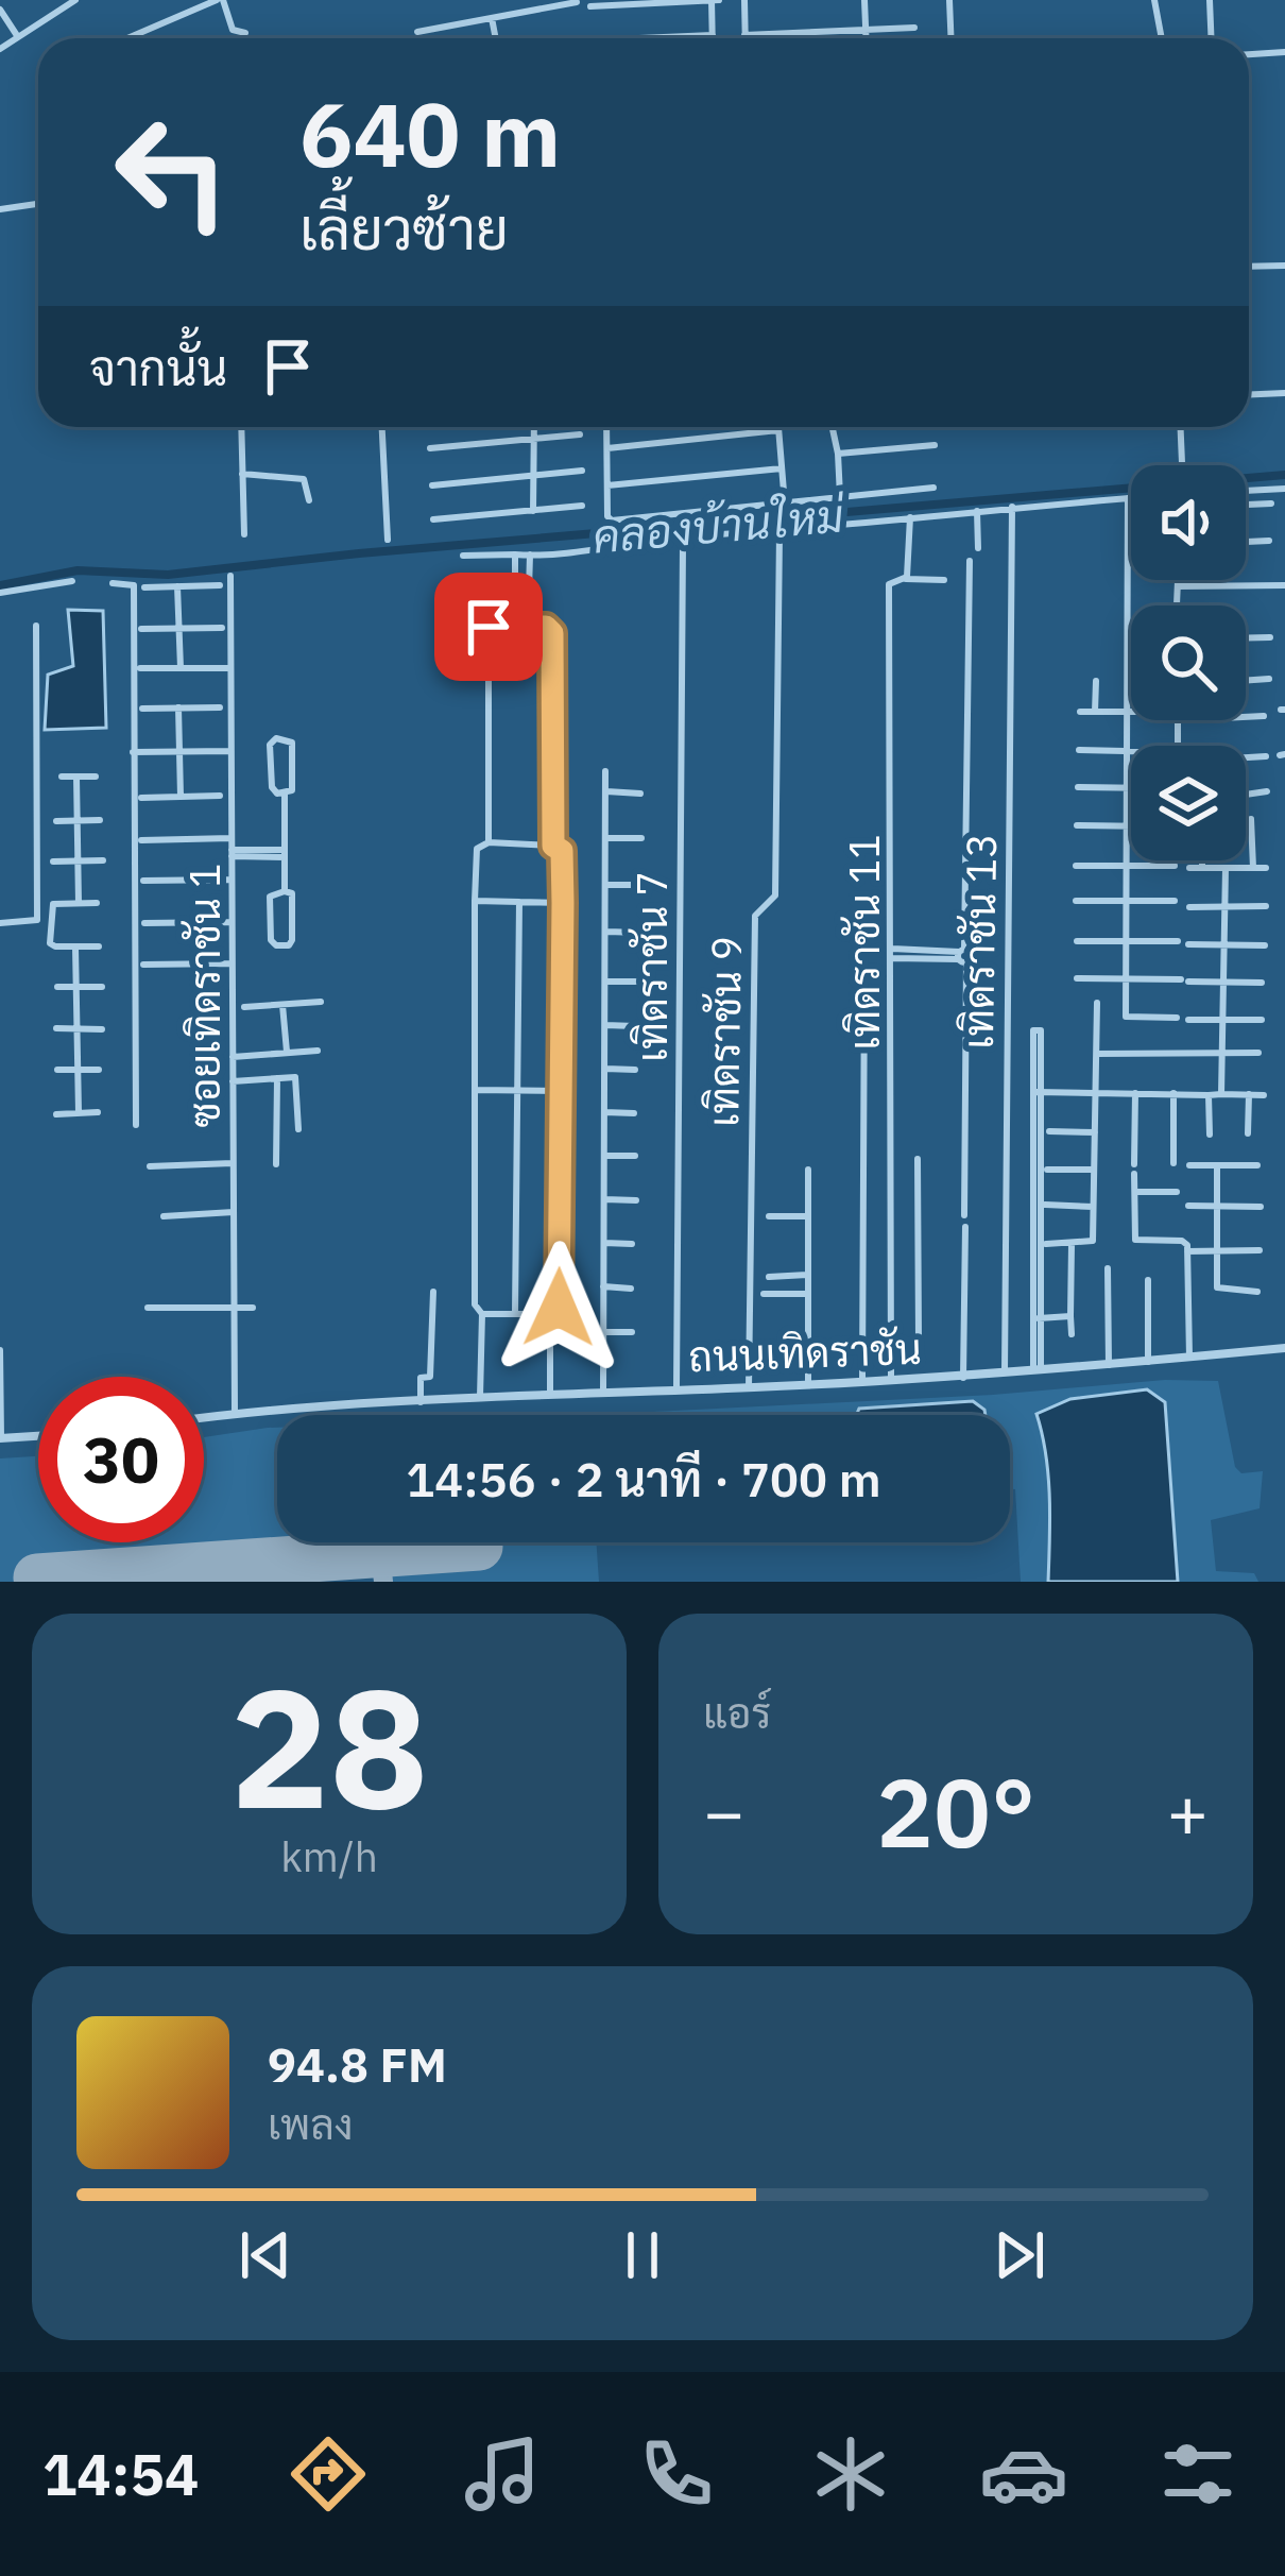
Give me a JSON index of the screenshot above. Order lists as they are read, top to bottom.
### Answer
{
  "streets": {
    "street": [
      "เทิดราชัน 13",
      "เทิดราชัน 11",
      "เทิดราชัน 7",
      "ซอยเทิดราชัน 1",
      "เทิดราชัน 9",
      "ถนนเทิดราชัน"
    ]
  },
  "crossings": [
    ["เทิดราชัน 13", "ถนนเทิดราชัน"],
    ["เทิดราชัน 11", "ถนนเทิดราชัน"],
    ["เทิดราชัน 7", "ถนนเทิดราชัน"],
    ["ซอยเทิดราชัน 1", "ถนนเทิดราชัน"],
    ["เทิดราชัน 9", "ถนนเทิดราชัน"]
  ],
  "water": ["คลองบ้านใหม่"],
  "page": {
    "turn": ["640 m", "เลี้ยวซ้าย"],
    "then": "จากนั้น",
    "limit": "30",
    "trip": "14:56 · 2 นาที · 700 m",
    "tile": [
      ["28", "km/h"],
      "แอร์"
    ],
    "heat": ["−", "20°", "+"],
    "song": ["94.8 FM", "เพลง"],
    "tabs": "14:54"
  }
}
